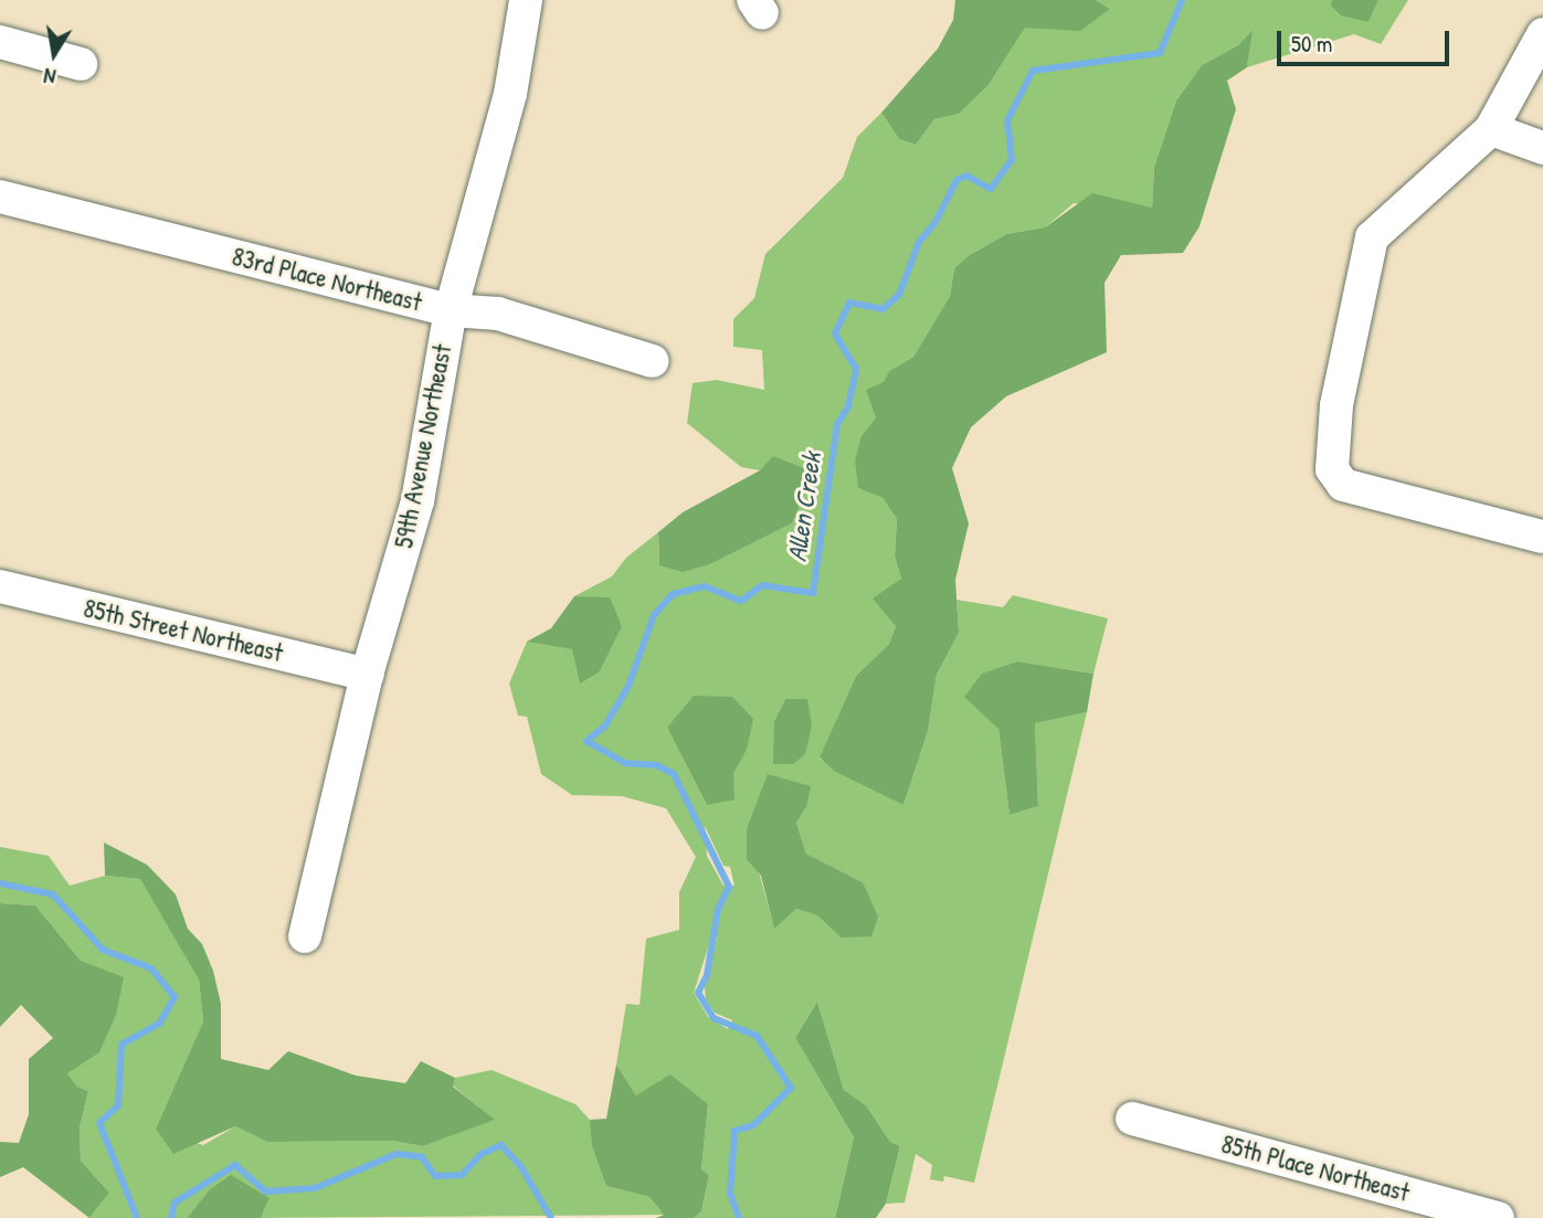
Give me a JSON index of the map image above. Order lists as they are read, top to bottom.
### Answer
{
  "streets": {
    "street": [
      "83rd Place Northeast",
      "59th Avenue Northeast",
      "85th Street Northeast",
      "85th Place Northeast"
    ]
  },
  "crossings": [
    ["83rd Place Northeast", "59th Avenue Northeast"],
    ["59th Avenue Northeast", "85th Street Northeast"]
  ],
  "water": ["Allen Creek"],
  "scale_bar": "50 m",
  "north": "bottom"
}
